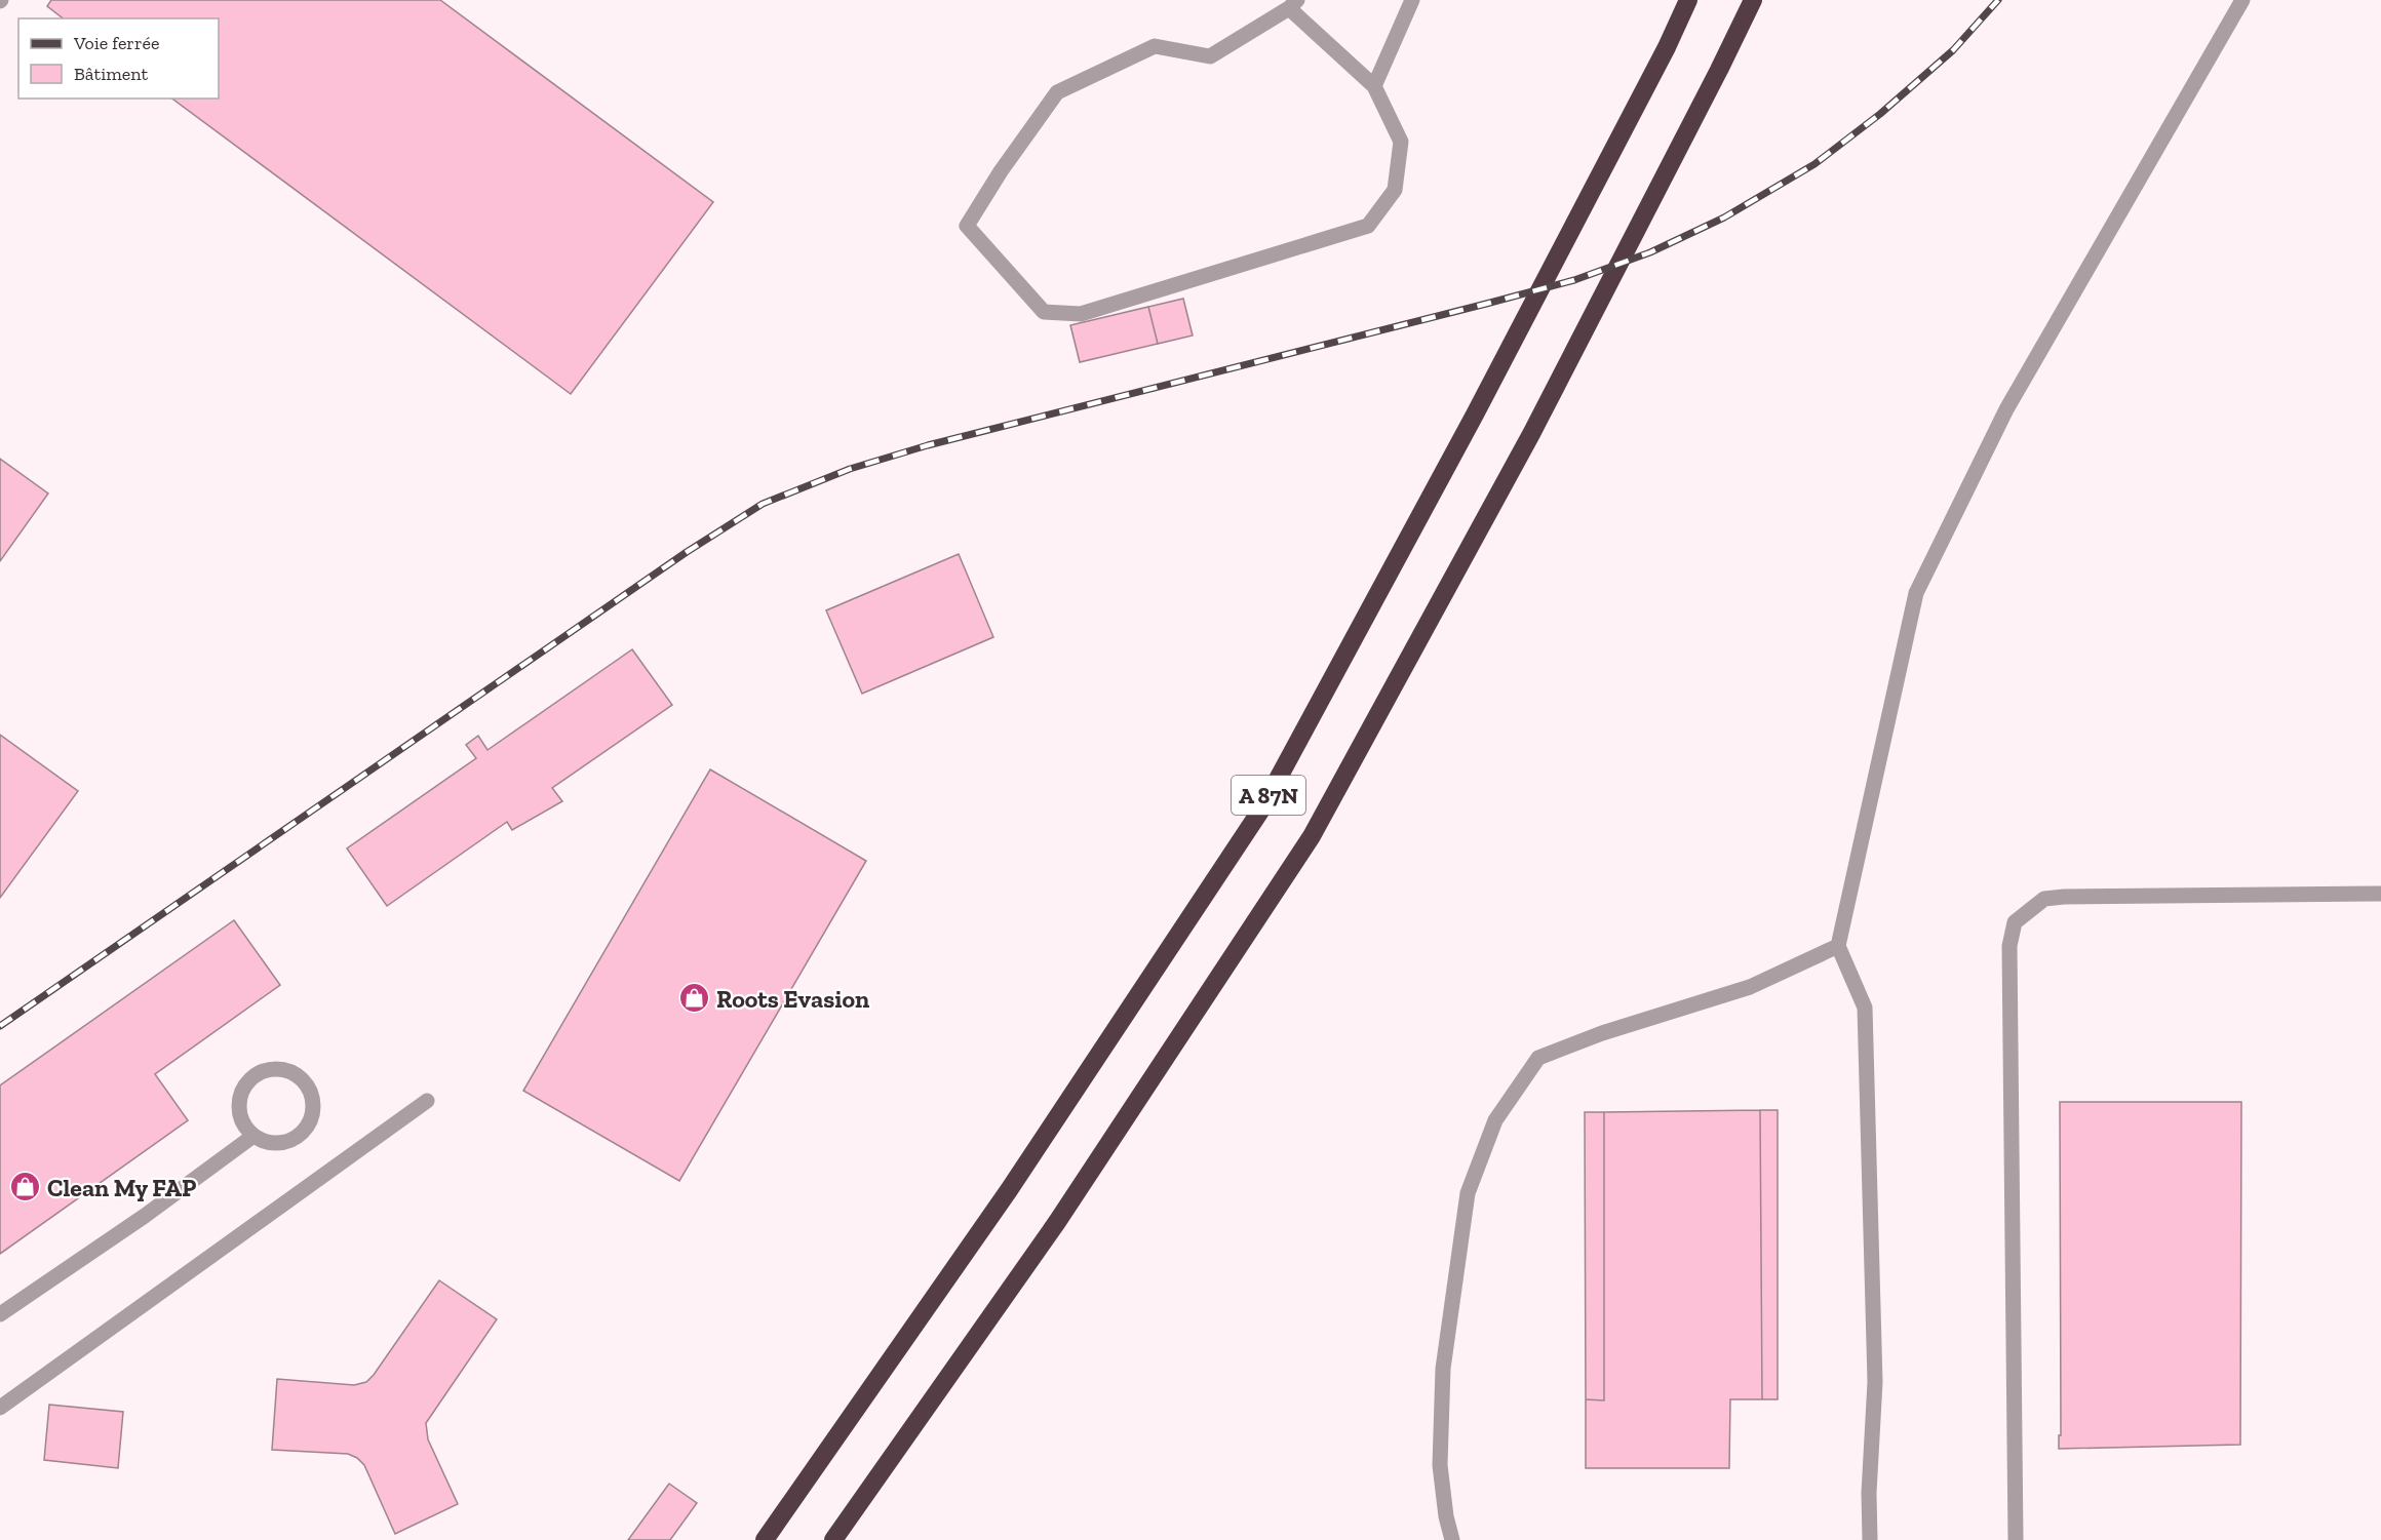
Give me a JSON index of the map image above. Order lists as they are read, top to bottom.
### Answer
{
  "streets": {
    "highway": ["A 87N"]
  },
  "places": {
    "shop": ["Roots Evasion", "Clean My FAP"]
  },
  "legend": ["Voie ferrée", "Bâtiment"]
}
